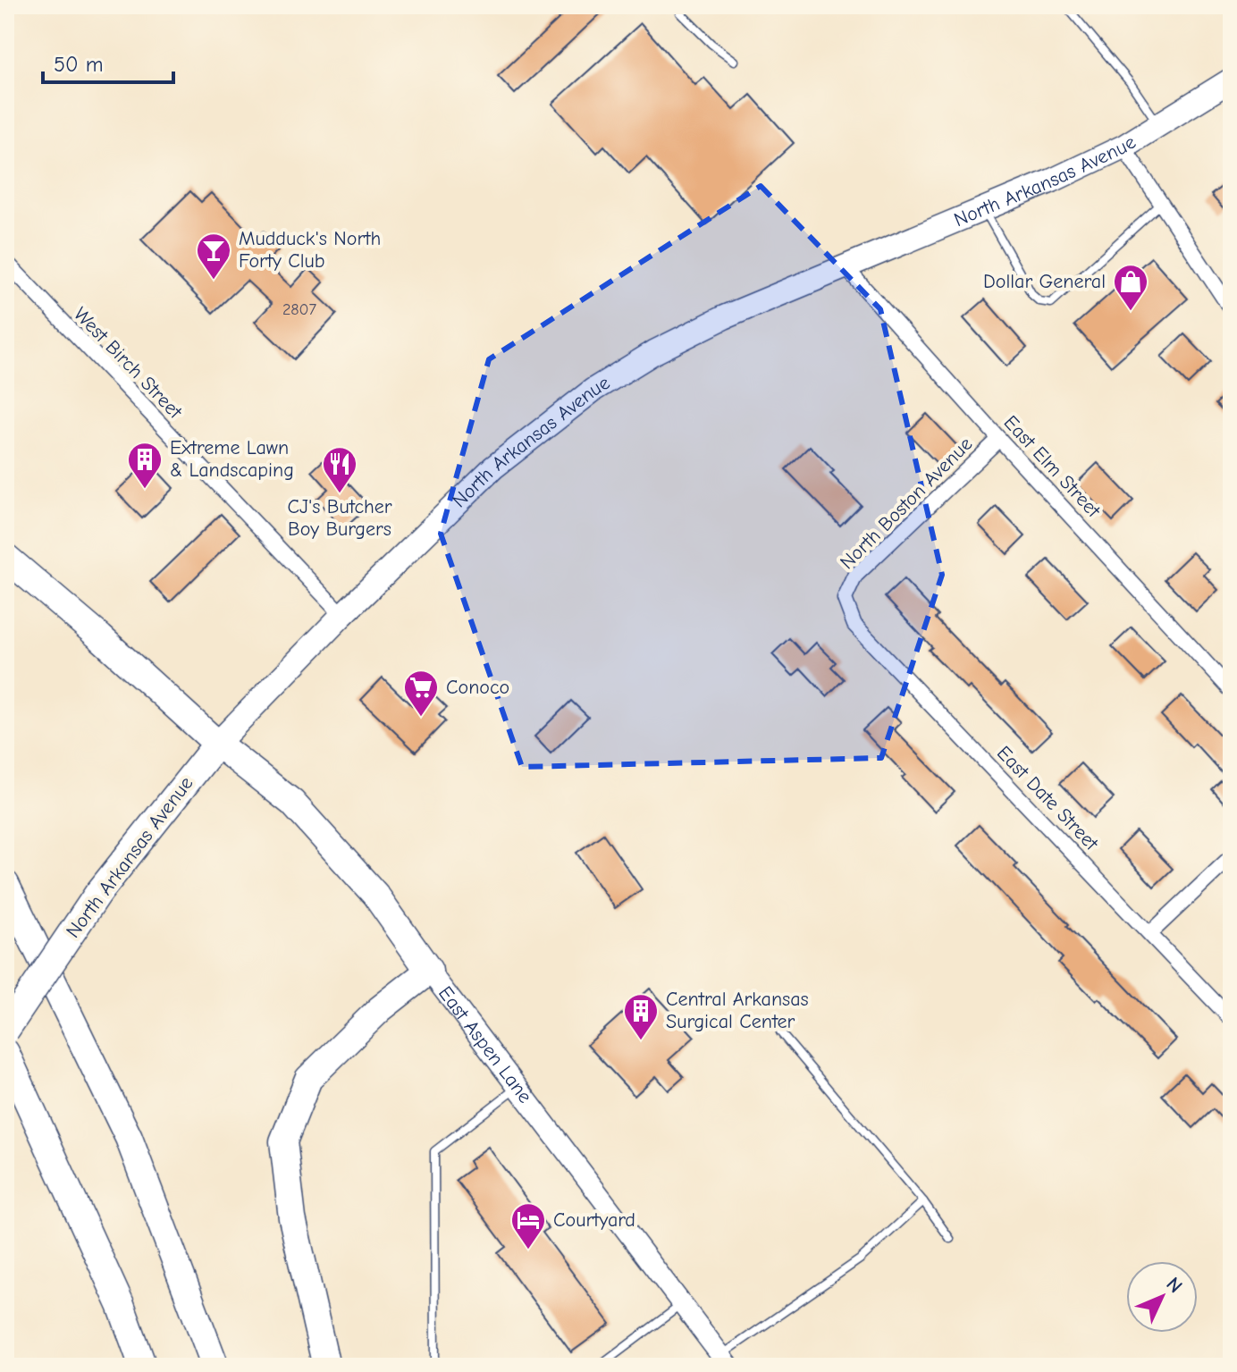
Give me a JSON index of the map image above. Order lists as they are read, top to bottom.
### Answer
{
  "streets": {
    "highway": ["North Arkansas Avenue", "East Aspen Lane"],
    "street": [
      "West Birch Street",
      "East Elm Street",
      "North Boston Avenue",
      "East Date Street"
    ]
  },
  "crossings": [
    ["North Arkansas Avenue", "West Birch Street"],
    ["North Arkansas Avenue", "East Elm Street"],
    ["North Arkansas Avenue", "East Aspen Lane"],
    ["East Elm Street", "North Boston Avenue"],
    ["North Boston Avenue", "East Date Street"]
  ],
  "places": {
    "bar": ["Mudduck's North Forty Club"],
    "shop": ["Dollar General"],
    "building": ["Extreme Lawn & Landscaping", "Central Arkansas Surgical Center"],
    "restaurant": ["CJ's Butcher Boy Burgers"],
    "supermarket": ["Conoco"],
    "hotel": ["Courtyard"]
  },
  "house_numbers": ["2807"],
  "scale_bar": "50 m",
  "north": "top right"
}
